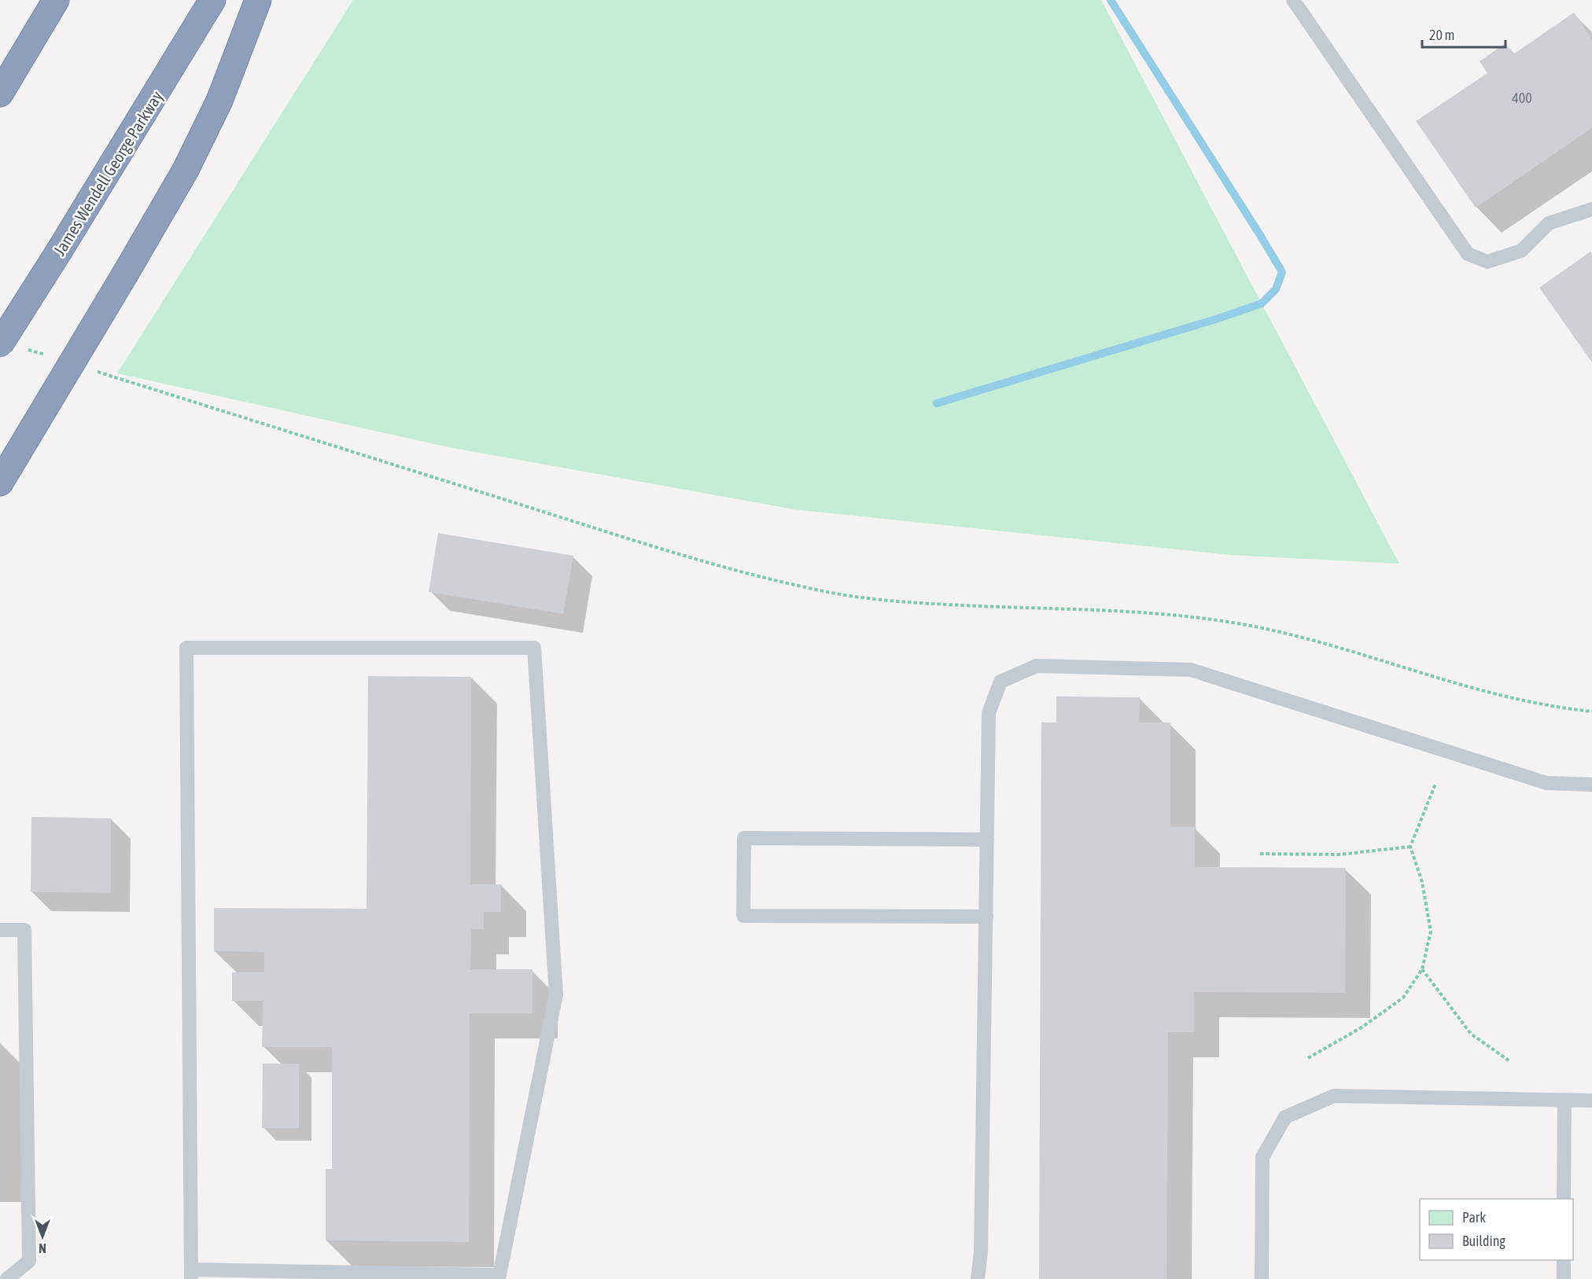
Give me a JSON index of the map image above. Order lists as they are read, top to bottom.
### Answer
{
  "streets": {
    "highway": ["James Wendell George Parkway"]
  },
  "house_numbers": ["400"],
  "legend": ["Park", "Building"],
  "scale_bar": "20 m",
  "north": "bottom"
}
